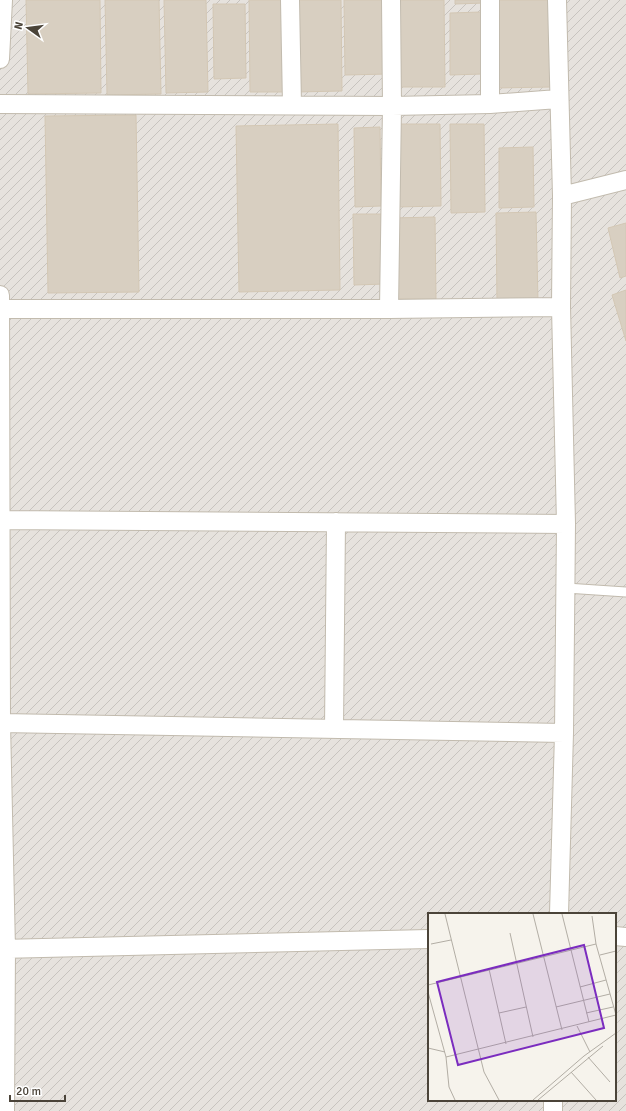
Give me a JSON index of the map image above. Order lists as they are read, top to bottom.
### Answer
{
  "scale_bar": "20 m",
  "north": "left"
}
